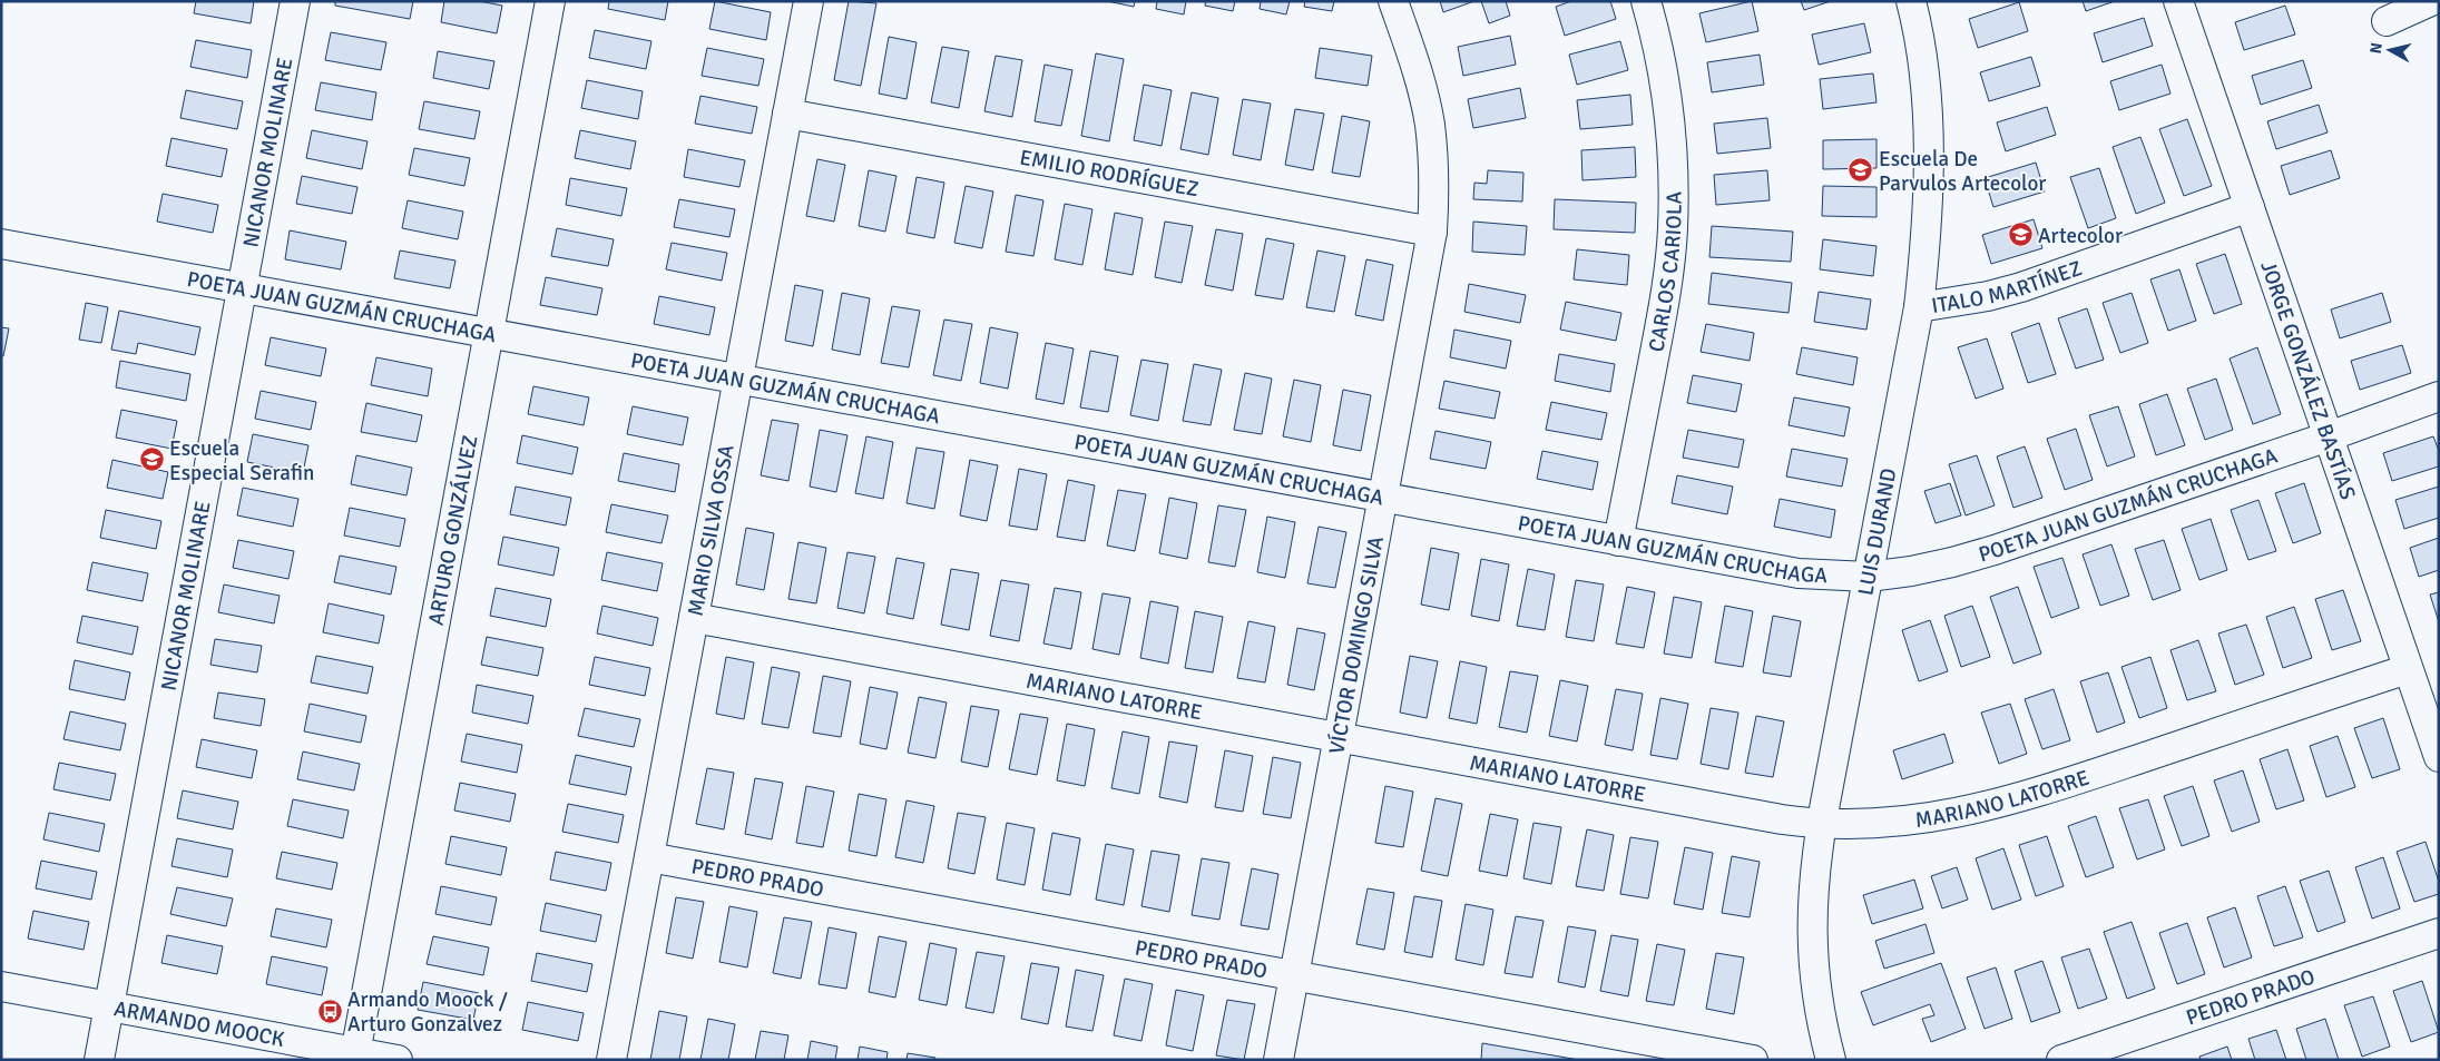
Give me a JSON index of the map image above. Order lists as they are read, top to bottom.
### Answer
{
  "streets": {
    "street": [
      "NICANOR MOLINARE",
      "EMILIO RODRÍGUEZ",
      "CARLOS CARIOLA",
      "ITALO MARTÍNEZ",
      "POETA JUAN GUZMÁN CRUCHAGA",
      "JORGE GONZÁLEZ BASTÍAS",
      "MARIO SILVA OSSA",
      "ARTURO GONZÁLVEZ",
      "LUIS DURAND",
      "VÍCTOR DOMINGO SILVA",
      "MARIANO LATORRE",
      "PEDRO PRADO",
      "ARMANDO MOOCK"
    ]
  },
  "crossings": [
    ["NICANOR MOLINARE", "POETA JUAN GUZMÁN CRUCHAGA"],
    ["NICANOR MOLINARE", "ARMANDO MOOCK"],
    ["EMILIO RODRÍGUEZ", "MARIO SILVA OSSA"],
    ["EMILIO RODRÍGUEZ", "VÍCTOR DOMINGO SILVA"],
    ["CARLOS CARIOLA", "POETA JUAN GUZMÁN CRUCHAGA"],
    ["ITALO MARTÍNEZ", "JORGE GONZÁLEZ BASTÍAS"],
    ["ITALO MARTÍNEZ", "LUIS DURAND"],
    ["POETA JUAN GUZMÁN CRUCHAGA", "JORGE GONZÁLEZ BASTÍAS"],
    ["POETA JUAN GUZMÁN CRUCHAGA", "MARIO SILVA OSSA"],
    ["POETA JUAN GUZMÁN CRUCHAGA", "ARTURO GONZÁLVEZ"],
    ["POETA JUAN GUZMÁN CRUCHAGA", "LUIS DURAND"],
    ["POETA JUAN GUZMÁN CRUCHAGA", "VÍCTOR DOMINGO SILVA"],
    ["JORGE GONZÁLEZ BASTÍAS", "MARIANO LATORRE"],
    ["MARIO SILVA OSSA", "MARIANO LATORRE"],
    ["MARIO SILVA OSSA", "PEDRO PRADO"],
    ["ARTURO GONZÁLVEZ", "ARMANDO MOOCK"],
    ["LUIS DURAND", "MARIANO LATORRE"],
    ["VÍCTOR DOMINGO SILVA", "MARIANO LATORRE"],
    ["VÍCTOR DOMINGO SILVA", "PEDRO PRADO"]
  ],
  "places": {
    "school or university": ["Escuela De Parvulos Artecolor", "Artecolor", "Escuela Especial Serafin"],
    "bus stop": ["Armando Moock / Arturo Gonzalvez"]
  },
  "north": "left"
}
